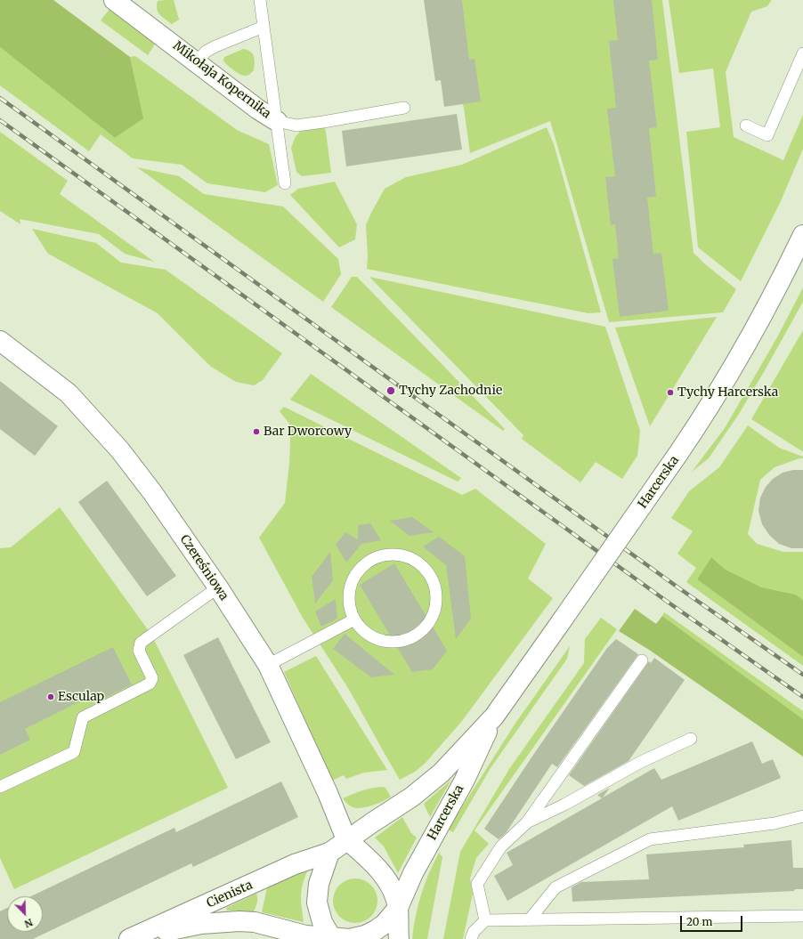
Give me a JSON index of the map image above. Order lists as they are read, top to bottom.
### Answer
{
  "streets": {
    "street": [
      "Mikołaja Kopernika",
      "Harcerska",
      "Czereśniowa",
      "Cienista"
    ]
  },
  "crossings": [
    ["Harcerska", "Czereśniowa"],
    ["Harcerska", "Cienista"],
    ["Czereśniowa", "Cienista"]
  ],
  "places": [
    "Tychy Zachodnie",
    "Tychy Harcerska",
    "Bar Dworcowy",
    "Esculap"
  ],
  "scale_bar": "20 m",
  "north": "bottom right"
}
